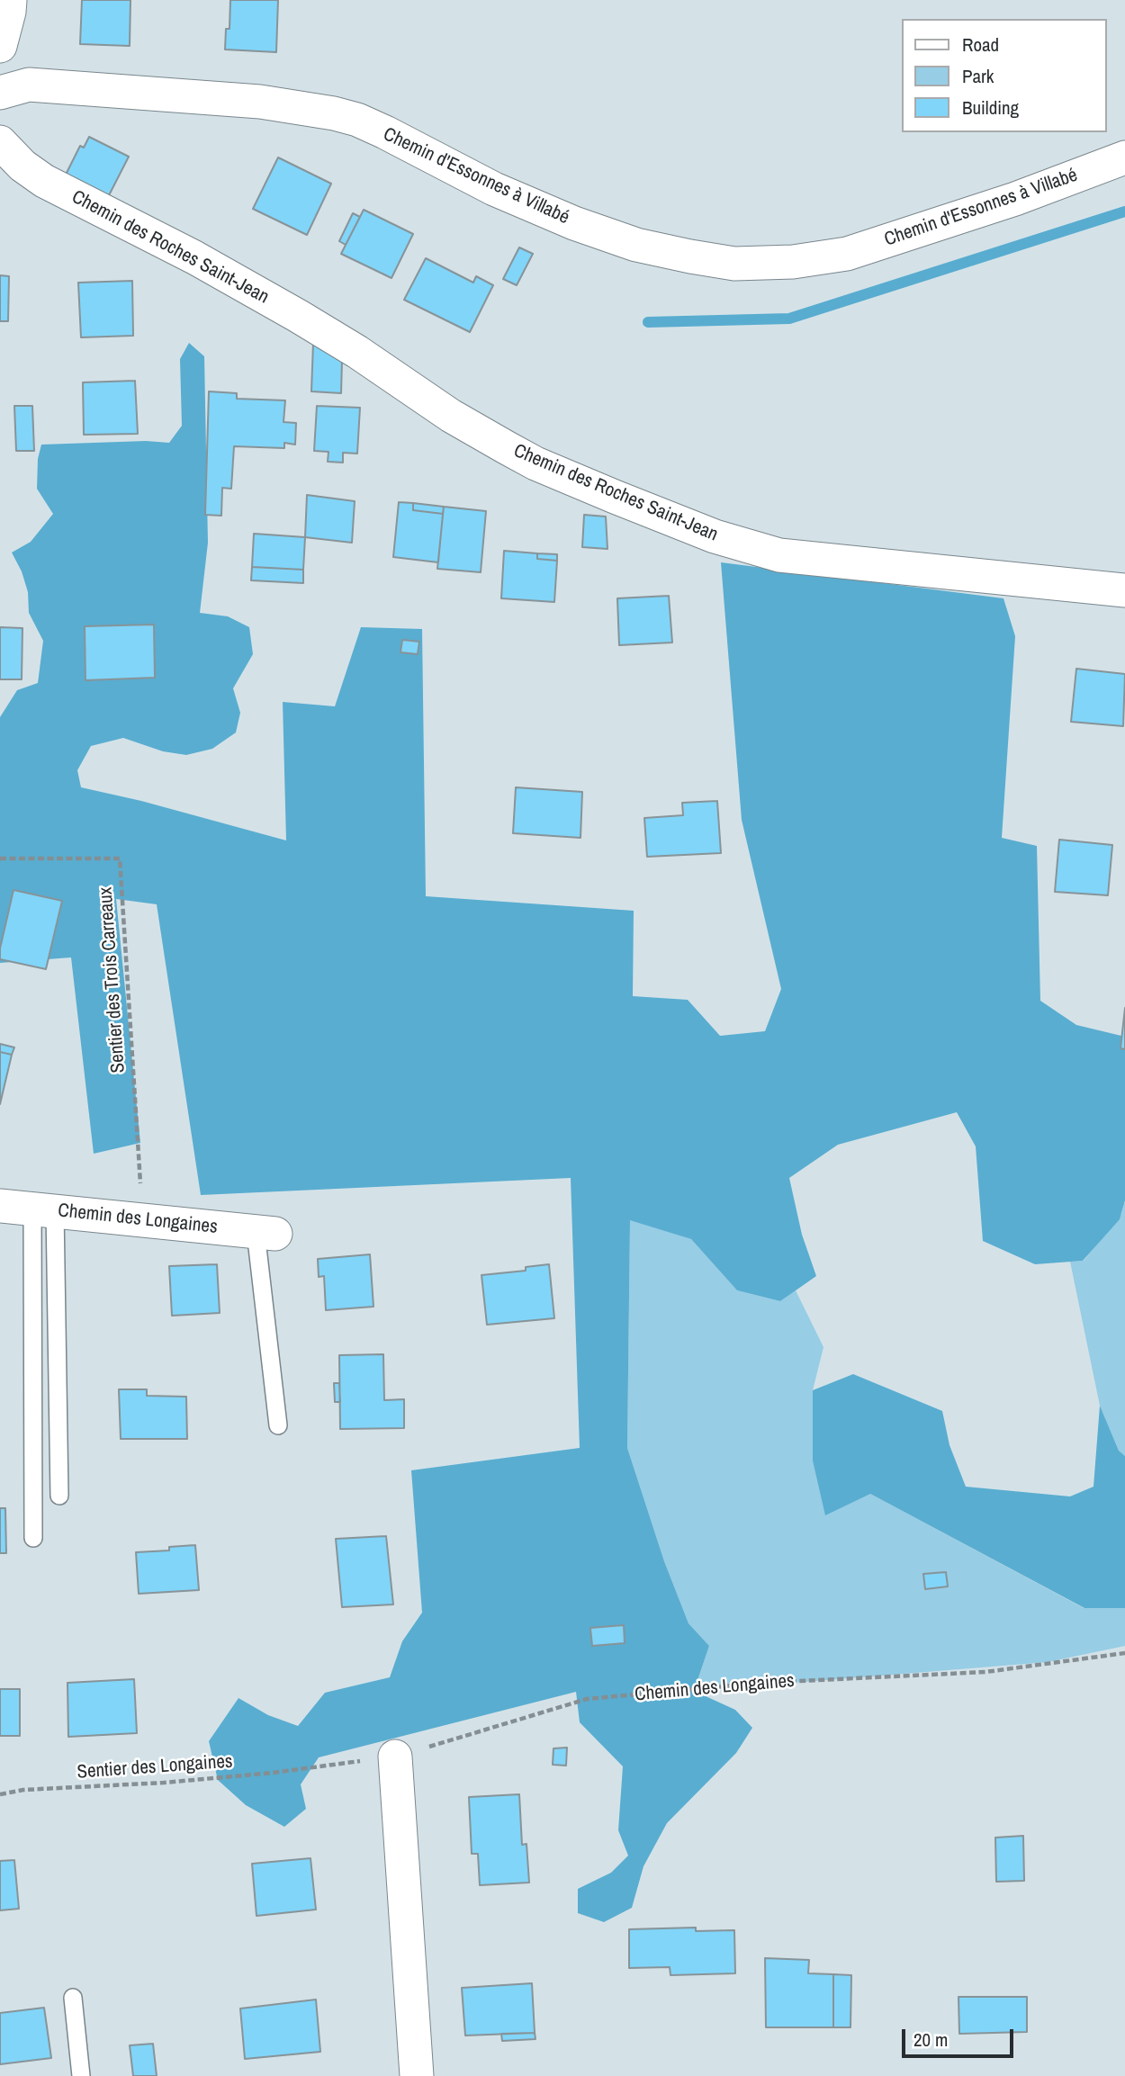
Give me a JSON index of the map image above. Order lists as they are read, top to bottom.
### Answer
{
  "streets": {
    "street": ["Chemin d'Essonnes à Villabé", "Chemin des Roches Saint-Jean", "Chemin des Longaines"],
    "path": ["Sentier des Trois Carreaux", "Sentier des Longaines"]
  },
  "crossings": [
    ["Sentier des Trois Carreaux", "Chemin des Longaines"],
    ["Chemin des Longaines", "Sentier des Longaines"]
  ],
  "legend": ["Road", "Park", "Building"],
  "scale_bar": "20 m"
}
